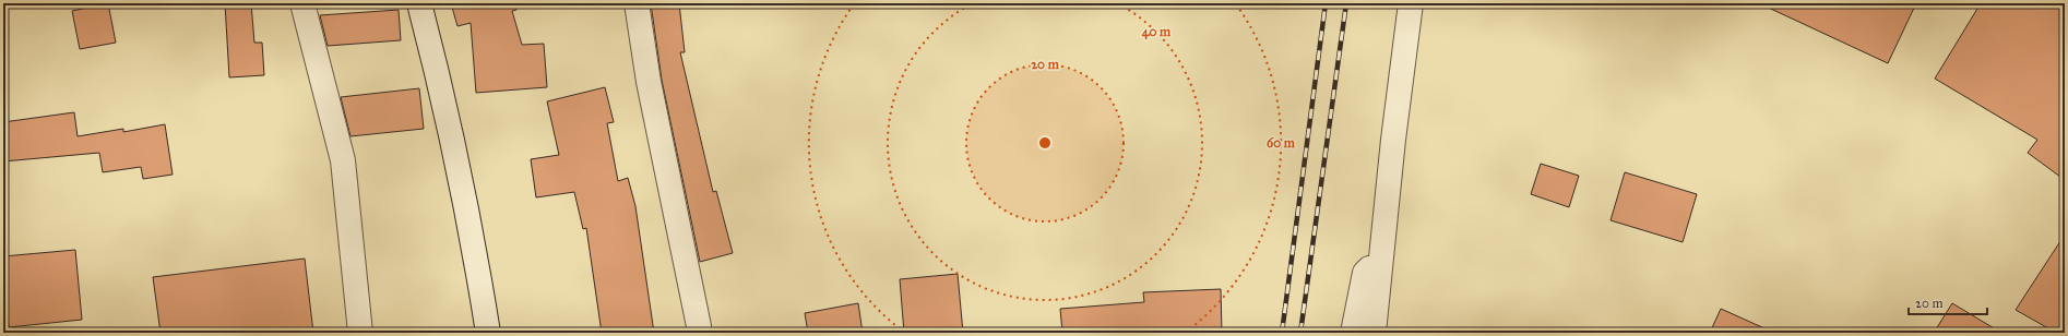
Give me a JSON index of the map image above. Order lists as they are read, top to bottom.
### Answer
{
  "scale_bar": "20 m",
  "rings": ["40 m", "20 m", "60 m"]
}
